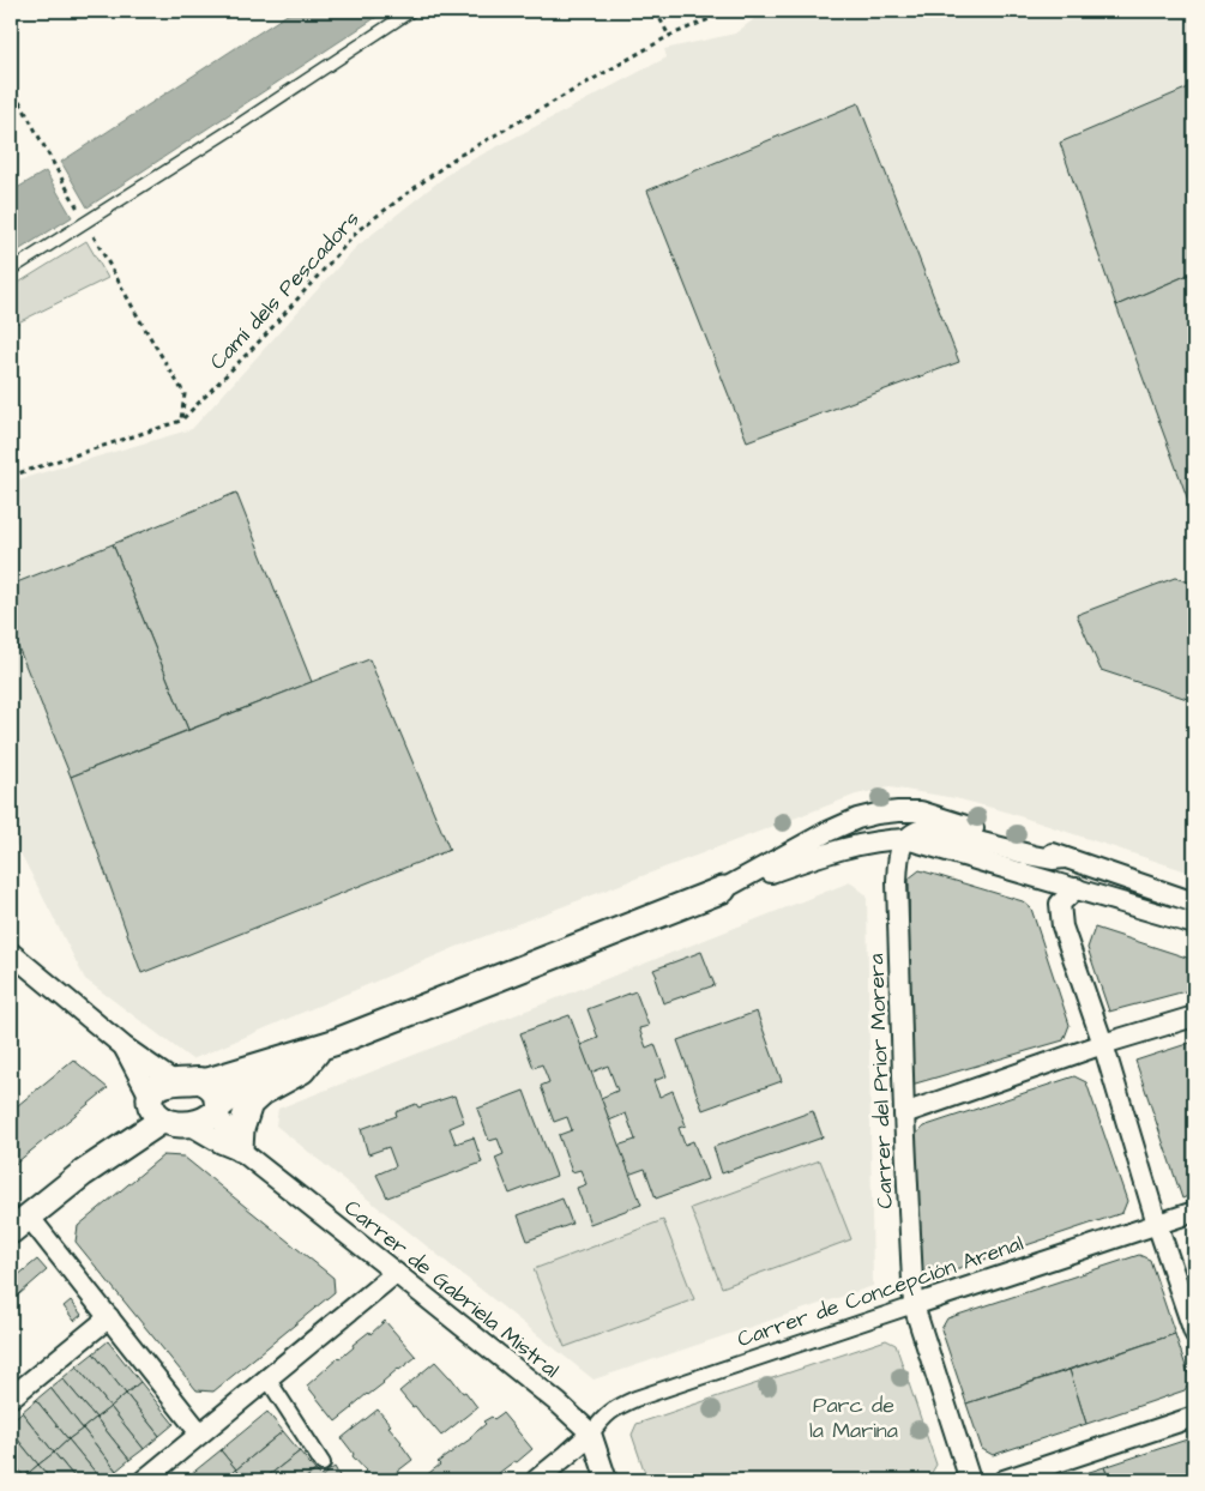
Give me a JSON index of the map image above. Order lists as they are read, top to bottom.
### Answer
{
  "streets": {
    "street": ["Carrer del Prior Morera", "Carrer de Gabriela Mistral", "Carrer de Concepción Arenal"],
    "path": ["Camí dels Pescadors"]
  },
  "crossings": [
    ["Carrer del Prior Morera", "Carrer de Concepción Arenal"],
    ["Carrer de Gabriela Mistral", "Carrer de Concepción Arenal"]
  ],
  "parks": ["Parc de la Marina"]
}
